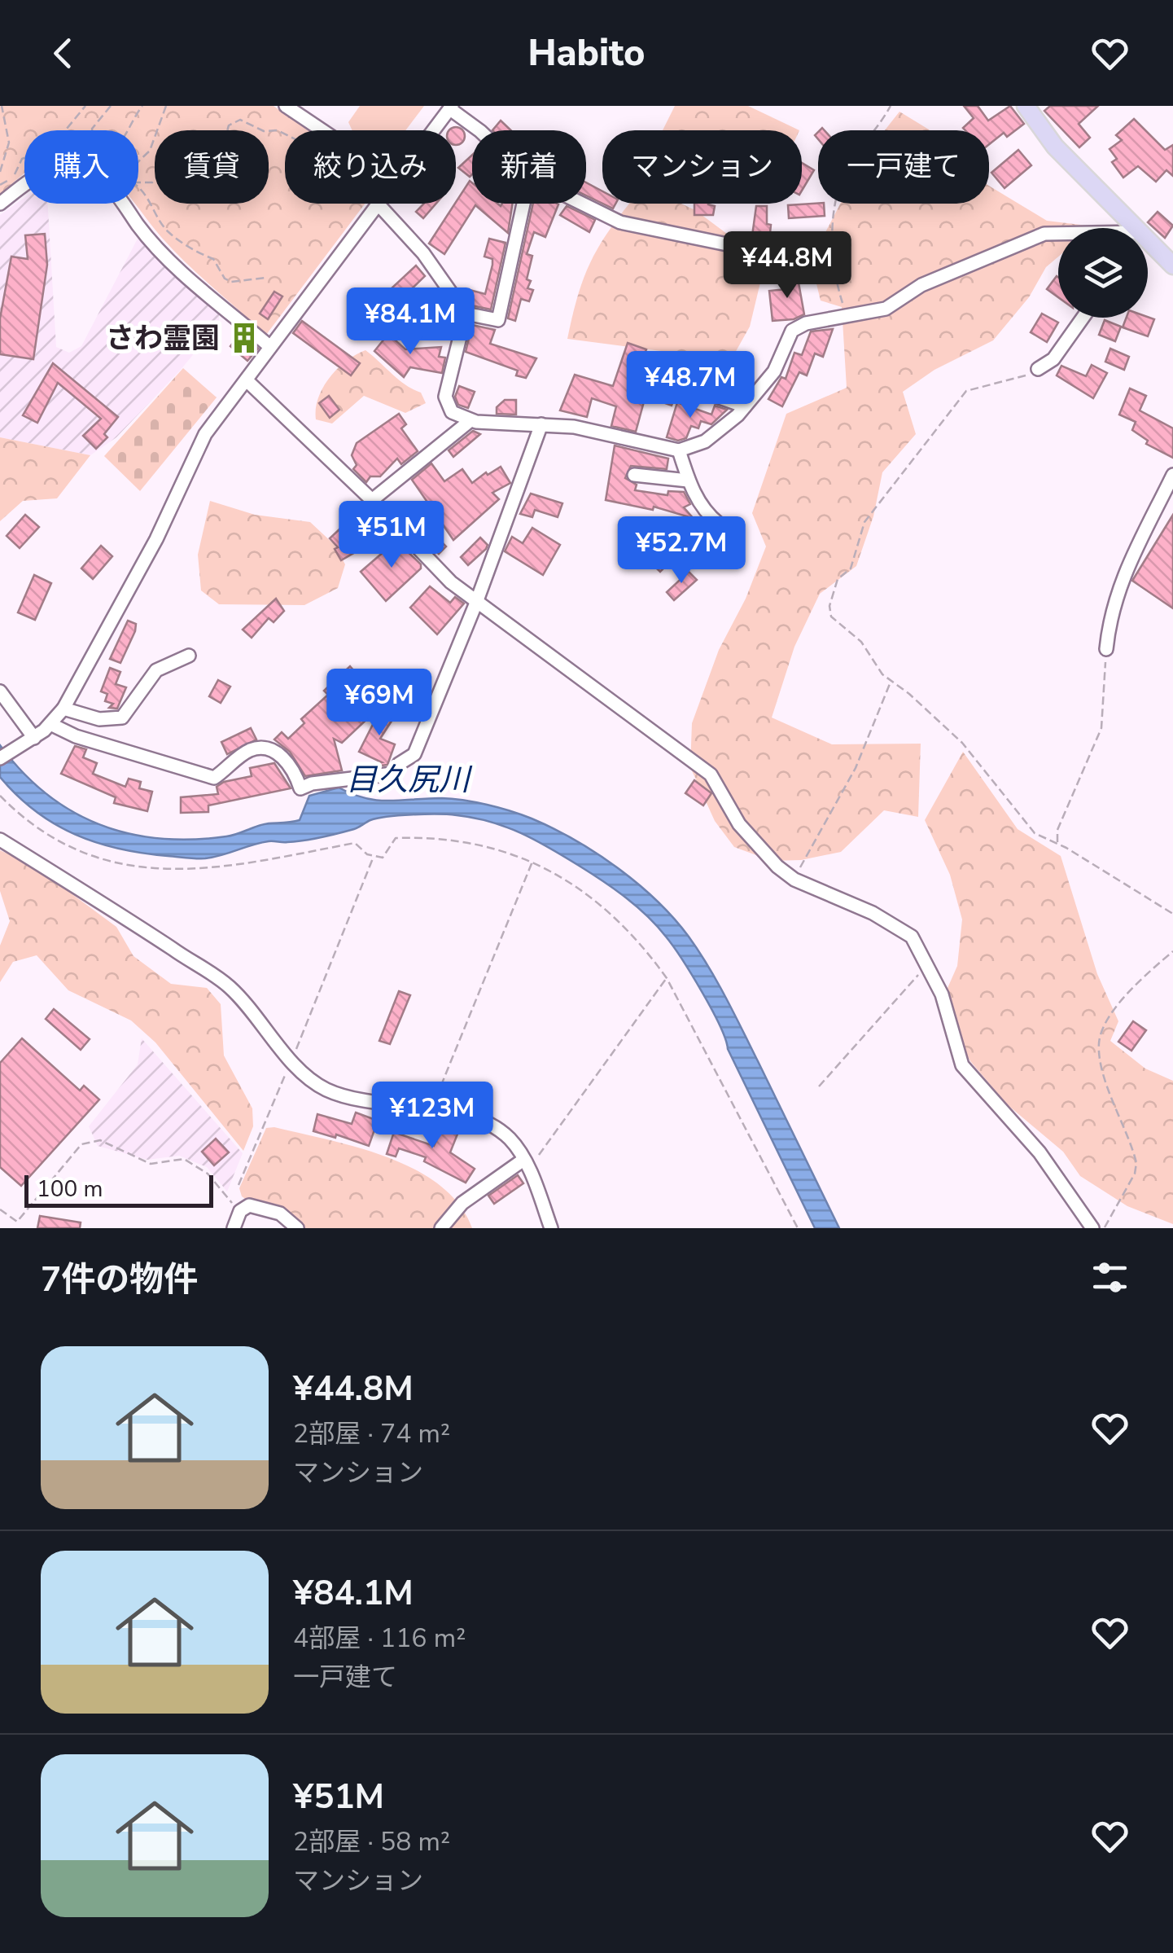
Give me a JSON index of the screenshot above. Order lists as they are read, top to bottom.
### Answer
{
  "water": ["目久尻川"],
  "places": {
    "building": ["さわ霊園"]
  },
  "scale_bar": "100 m",
  "page": {
    "header": "Habito",
    "chip": [
      "購入",
      "賃貸",
      "絞り込み",
      "新着",
      "マンション",
      "一戸建て"
    ],
    "price": [
      "¥44.8M",
      "¥84.1M",
      "¥48.7M",
      "¥51M",
      "¥52.7M",
      "¥69M",
      "¥123M"
    ],
    "scale": "100 m",
    "heading": "7件の物件",
    "list": [
      {
        "name": "¥44.8M",
        "note": "2部屋 · 74 m² · マンション"
      },
      {
        "name": "¥84.1M",
        "note": "4部屋 · 116 m² · 一戸建て"
      },
      {
        "name": "¥51M",
        "note": "2部屋 · 58 m² · マンション"
      }
    ]
  }
}
